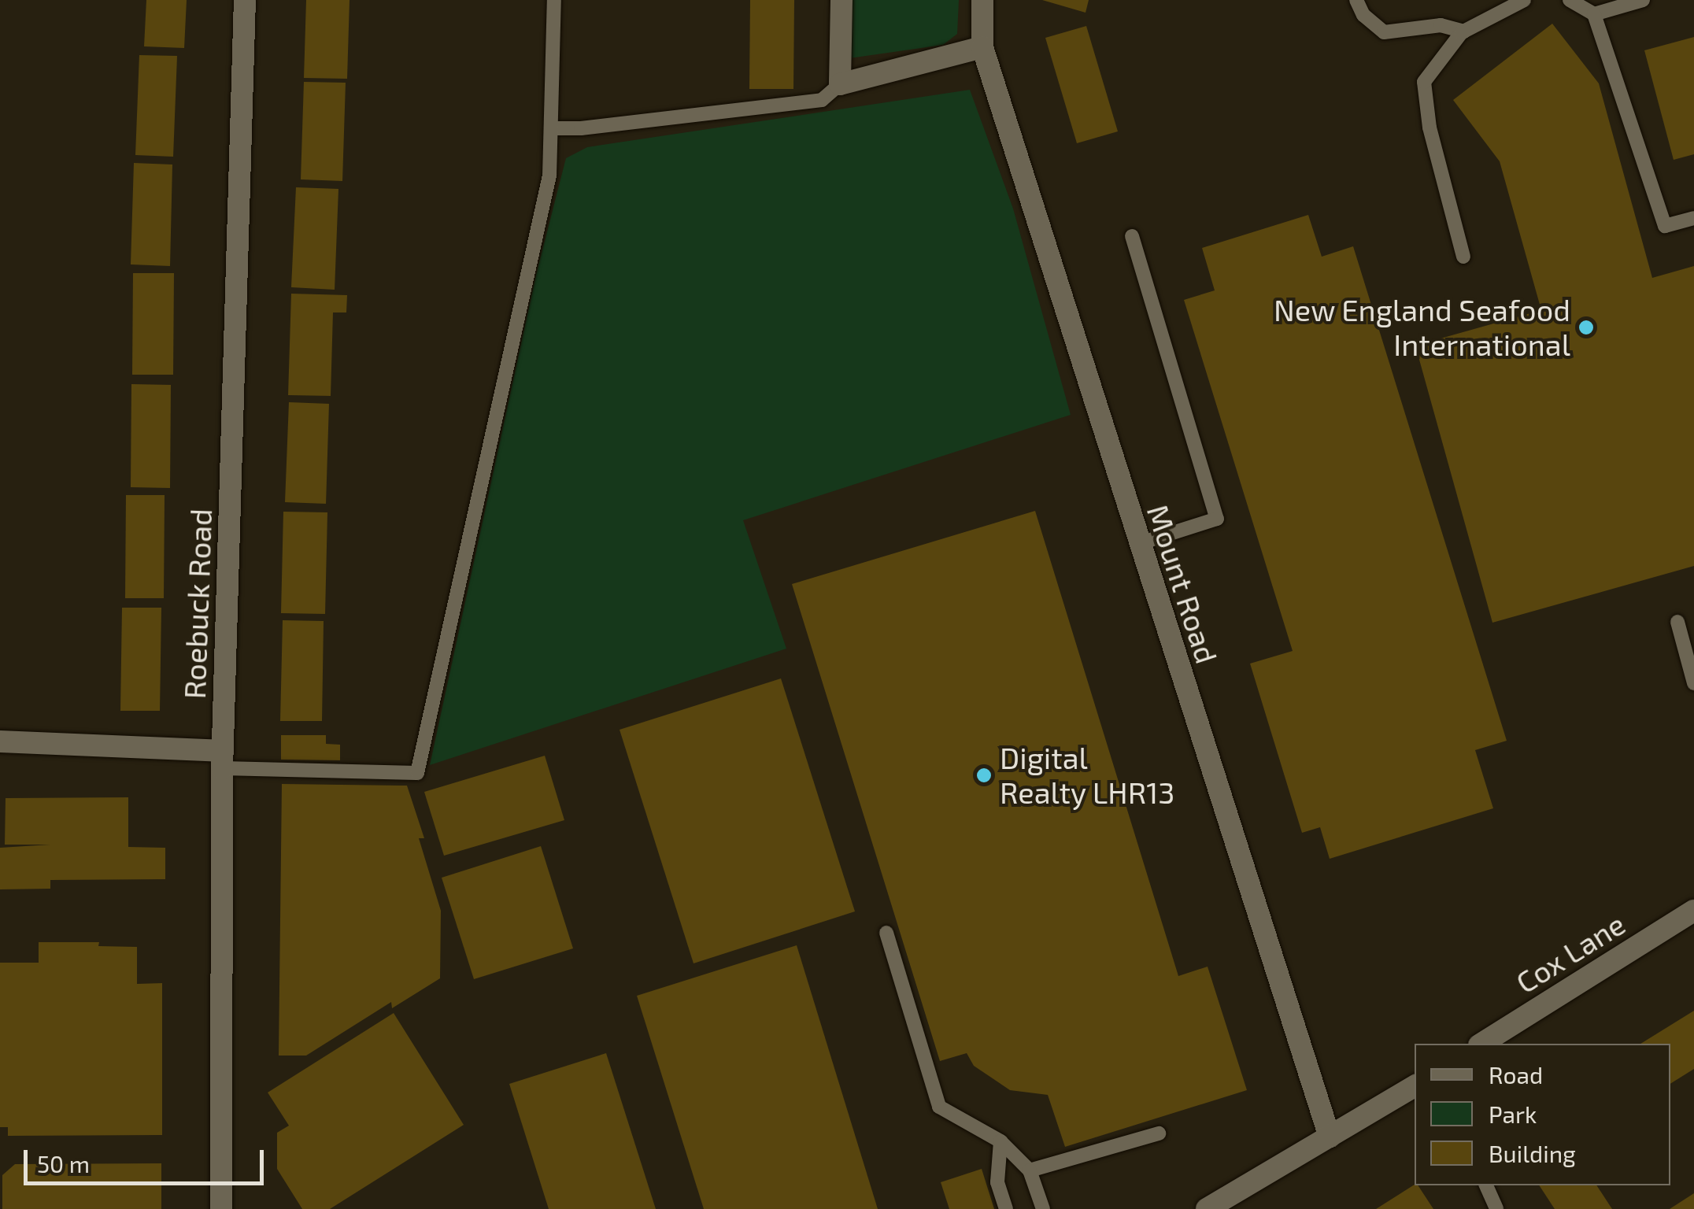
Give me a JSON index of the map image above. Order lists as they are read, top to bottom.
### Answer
{
  "streets": {
    "street": ["Mount Road", "Roebuck Road", "Cox Lane"]
  },
  "places": ["New England Seafood International", "Digital Realty LHR13"],
  "legend": ["Road", "Park", "Building"],
  "scale_bar": "50 m"
}
